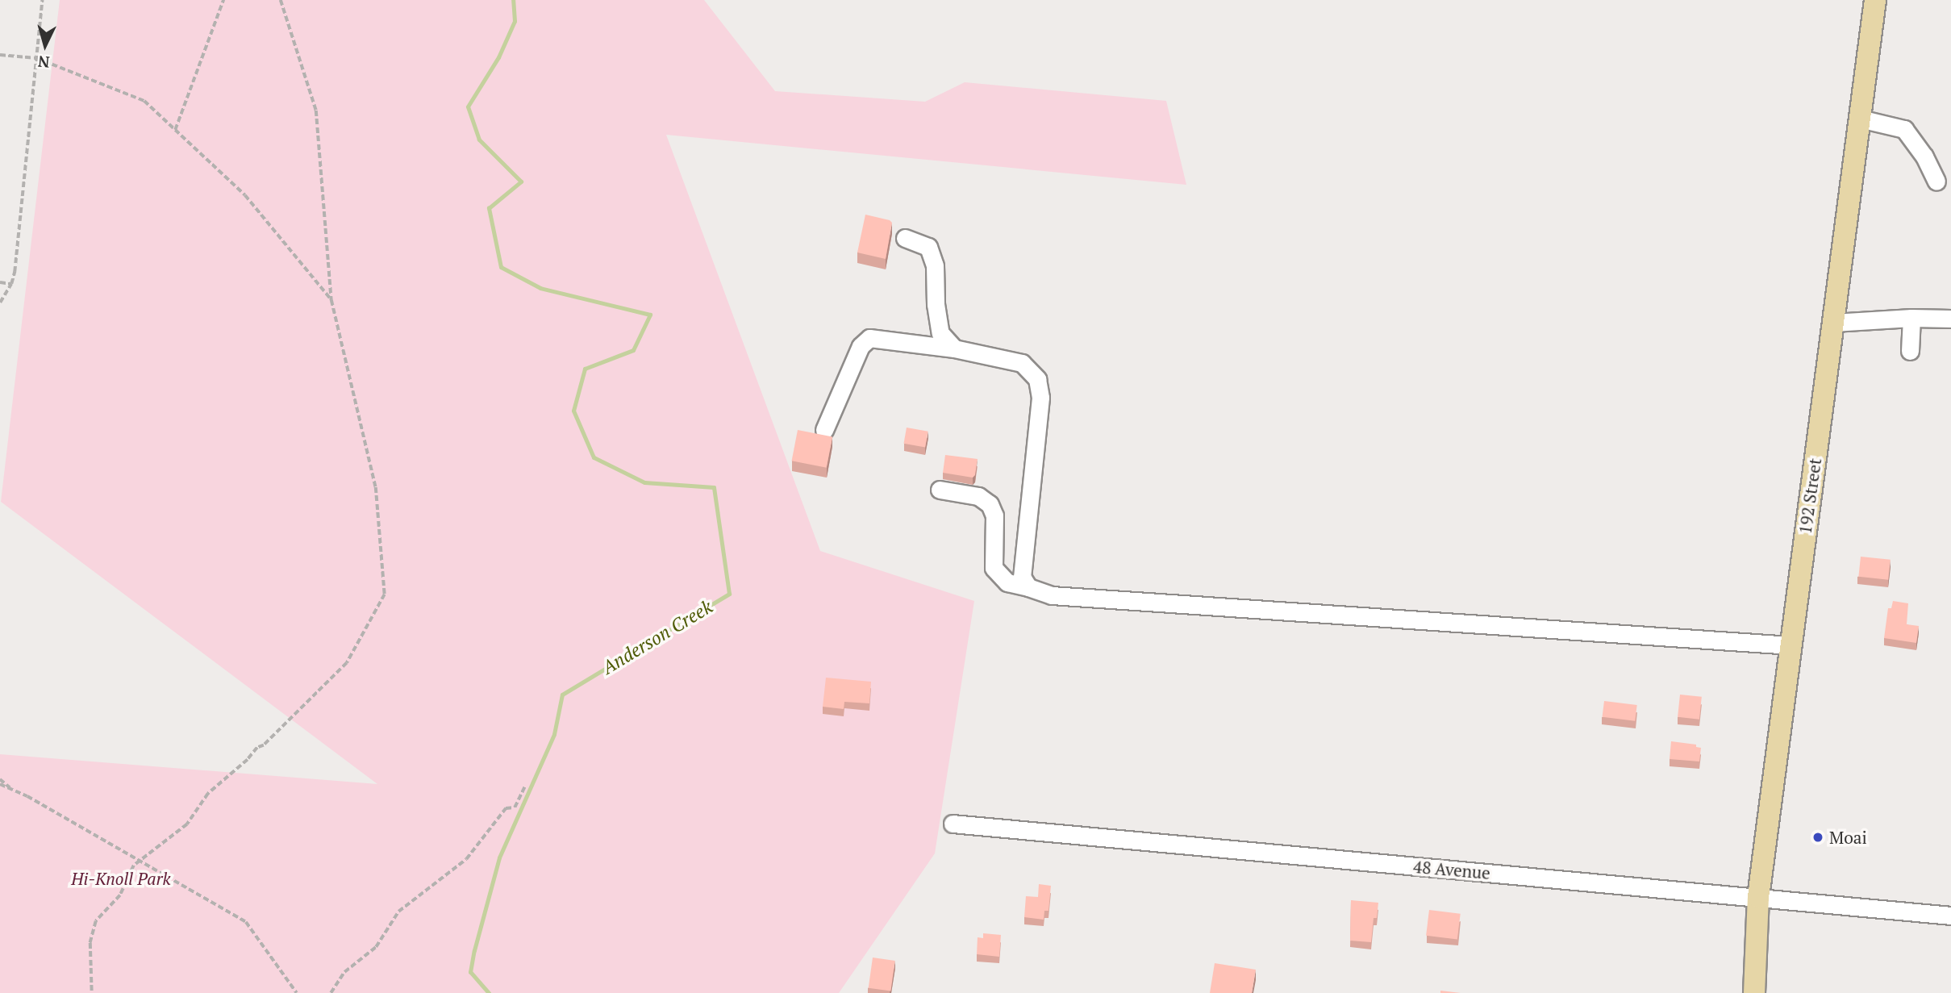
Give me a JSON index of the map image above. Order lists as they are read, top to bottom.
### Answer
{
  "streets": {
    "main road": ["192 Street"],
    "street": ["48 Avenue"]
  },
  "crossings": [
    ["192 Street", "48 Avenue"]
  ],
  "water": ["Anderson Creek"],
  "parks": ["Hi-Knoll Park"],
  "places": ["Moai"],
  "north": "bottom"
}
